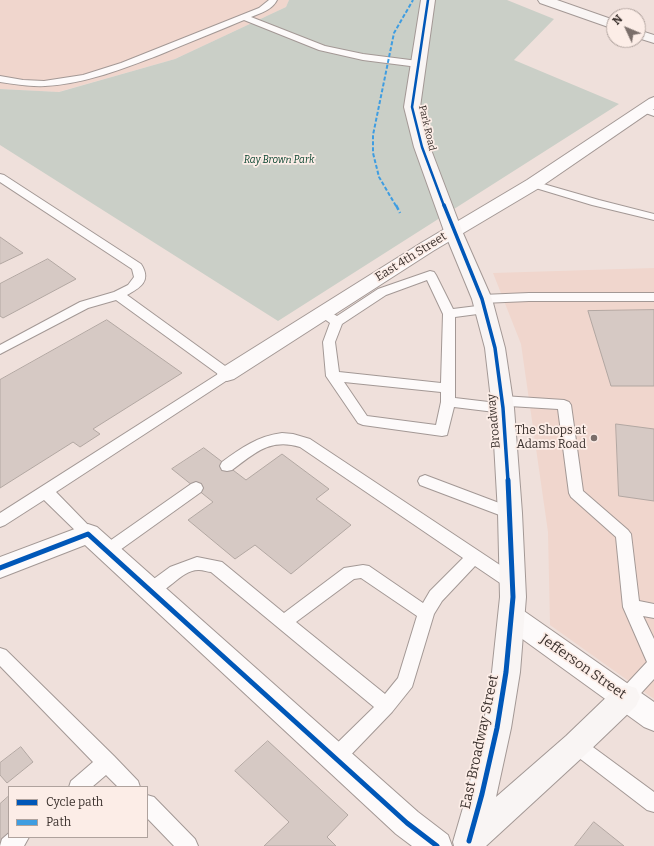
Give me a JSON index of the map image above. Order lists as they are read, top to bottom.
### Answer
{
  "streets": {
    "street": [
      "Park Road",
      "East 4th Street",
      "Broadway",
      "Jefferson Street",
      "East Broadway Street"
    ]
  },
  "crossings": [
    ["Park Road", "East 4th Street"],
    ["Park Road", "Broadway"],
    ["East 4th Street", "Broadway"],
    ["Broadway", "Jefferson Street"],
    ["Broadway", "East Broadway Street"],
    ["Jefferson Street", "East Broadway Street"]
  ],
  "parks": ["Ray Brown Park"],
  "places": ["The Shops at Adams Road"],
  "legend": ["Cycle path", "Path"],
  "north": "top left"
}
